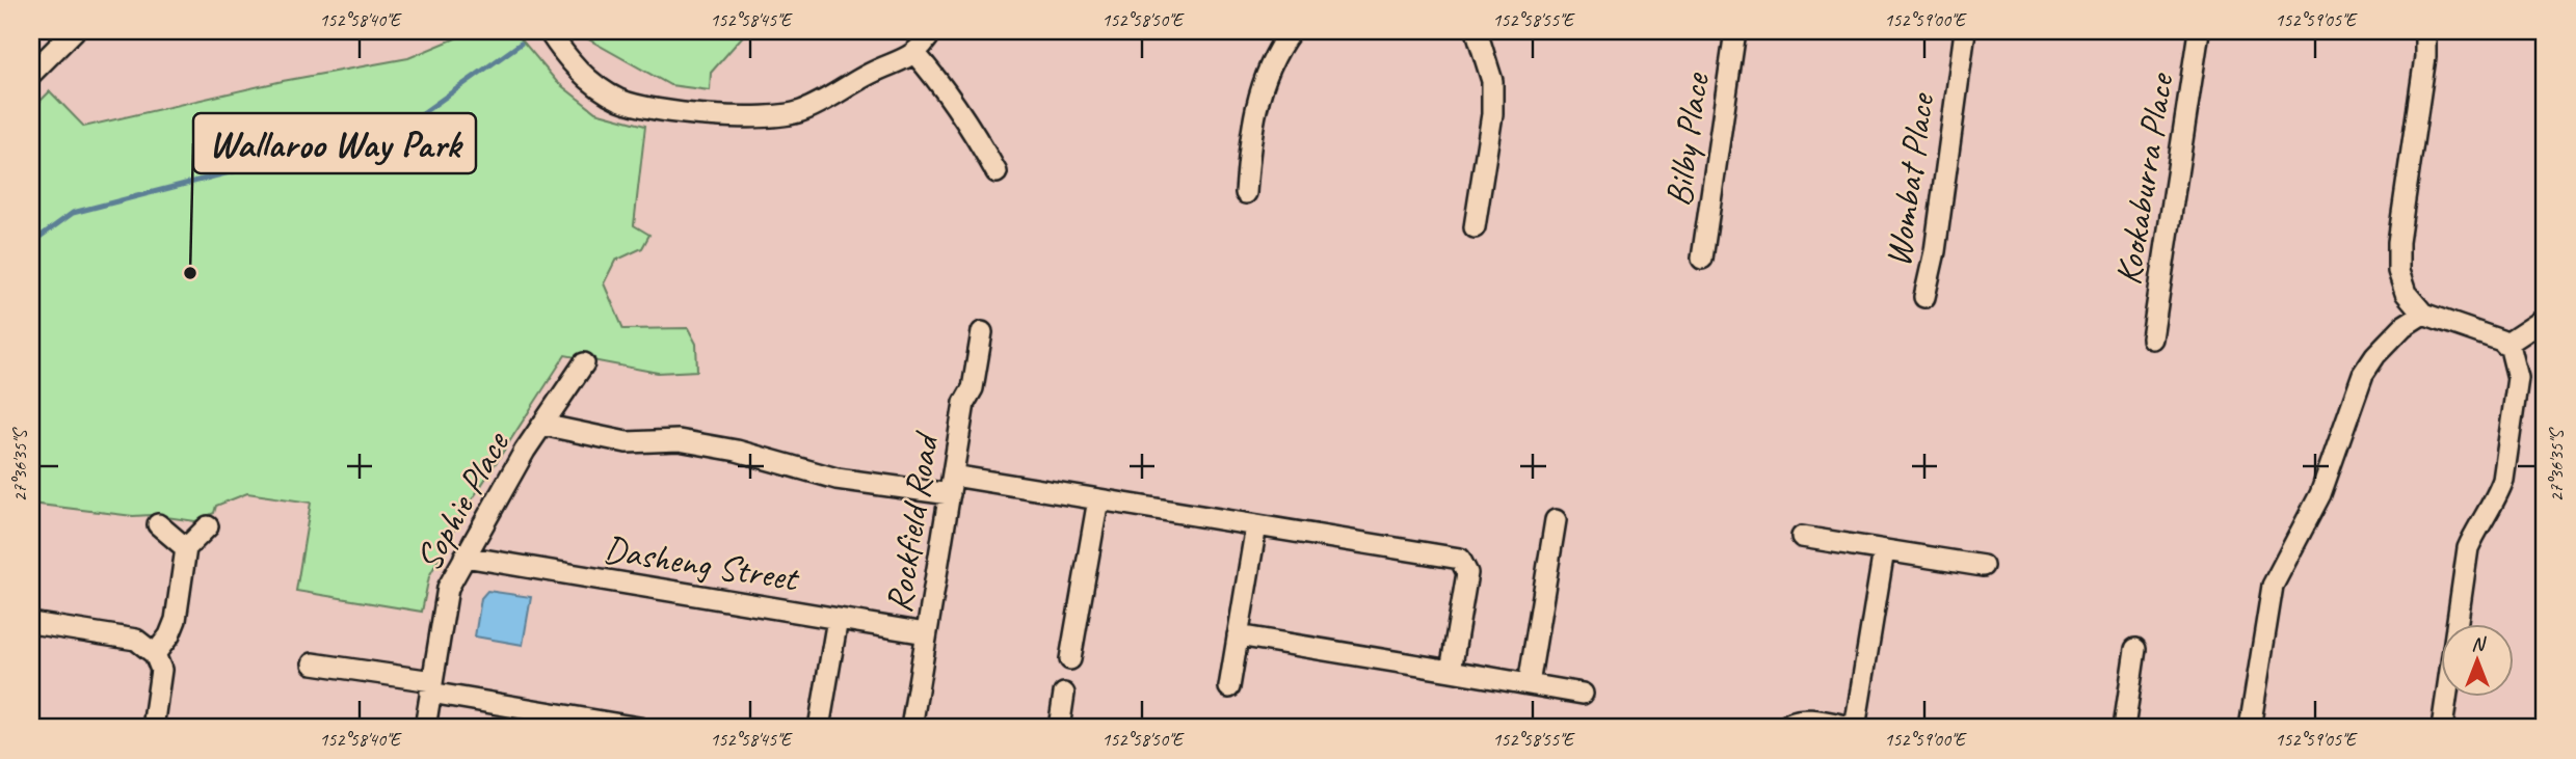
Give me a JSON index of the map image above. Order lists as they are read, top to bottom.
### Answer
{
  "streets": {
    "street": [
      "Bilby Place",
      "Kookaburra Place",
      "Wombat Place",
      "Sophie Place",
      "Rockfield Road",
      "Dasheng Street"
    ]
  },
  "crossings": [
    ["Sophie Place", "Dasheng Street"],
    ["Rockfield Road", "Dasheng Street"]
  ],
  "places": ["Wallaroo Way Park"],
  "north": "top",
  "coordinates": [
    "152°58'40\"E",
    "152°58'45\"E",
    "152°58'50\"E",
    "152°58'55\"E",
    "152°59'00\"E",
    "152°59'05\"E",
    "27°36'35\"S"
  ]
}
